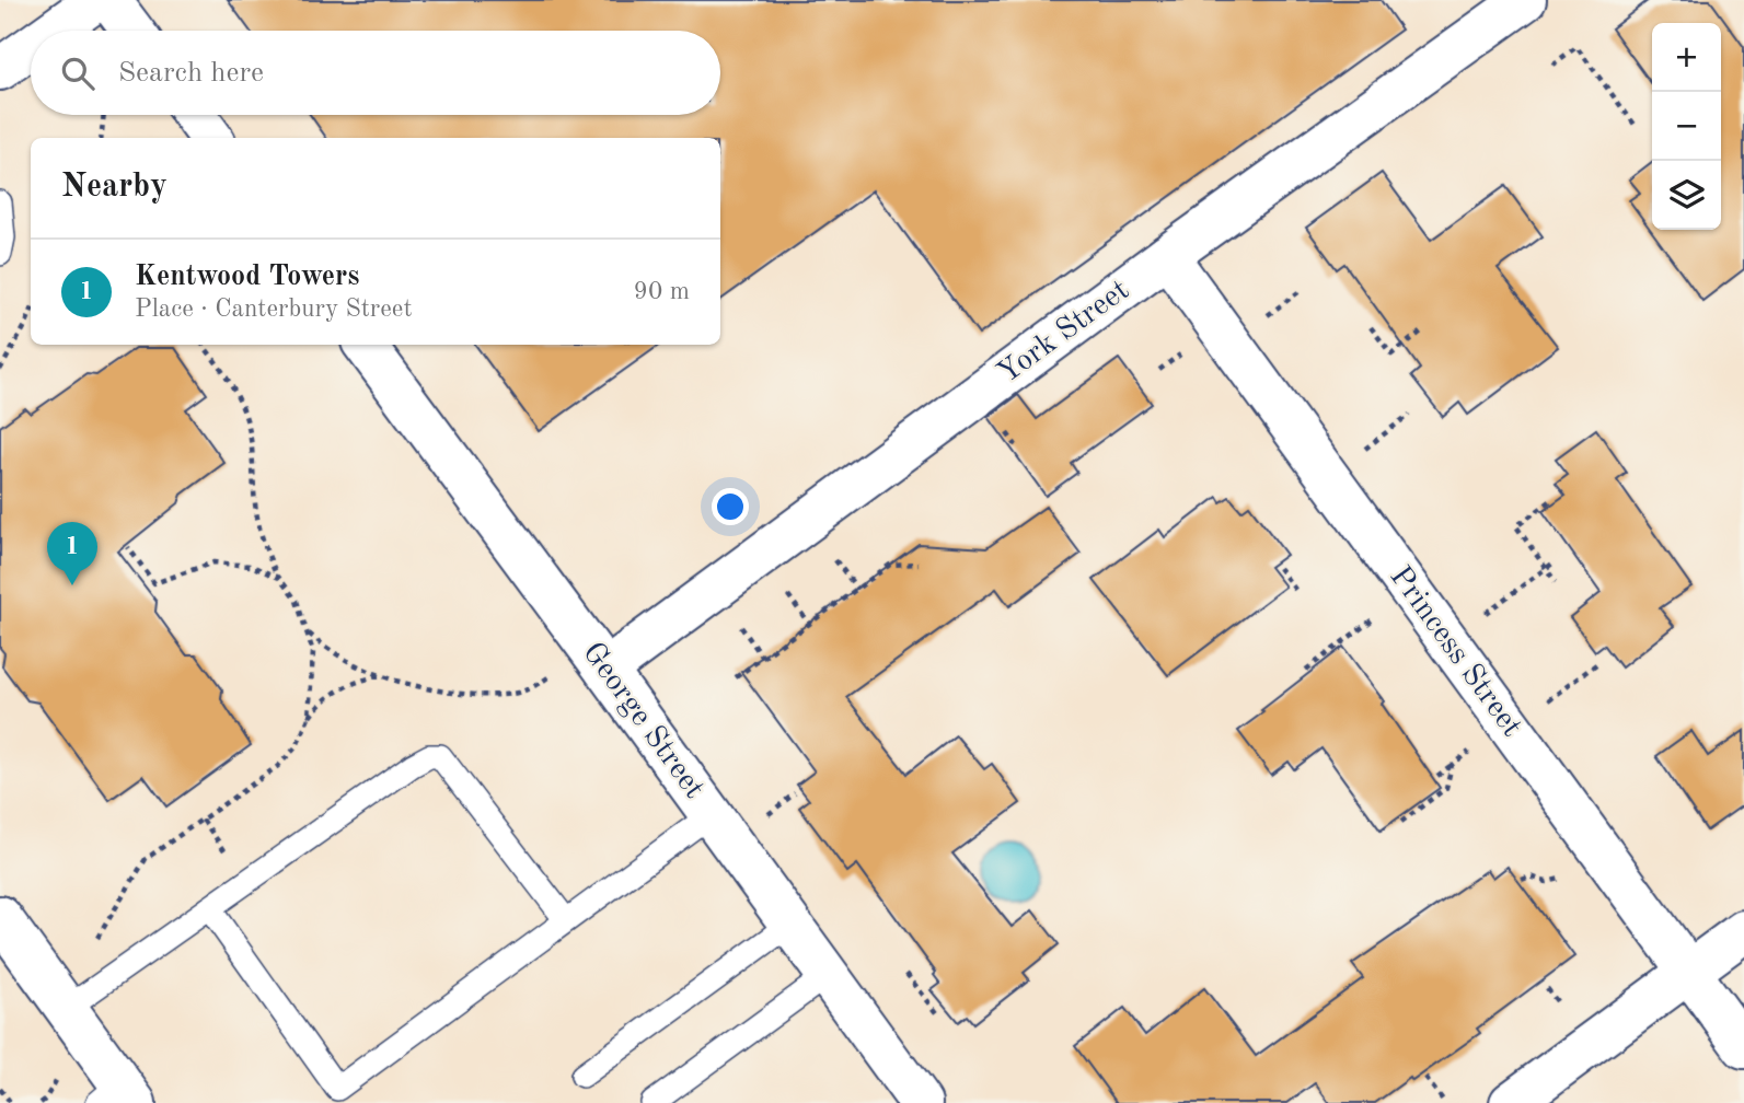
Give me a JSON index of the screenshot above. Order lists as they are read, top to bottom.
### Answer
{
  "streets": {
    "street": ["York Street", "Princess Street", "George Street"]
  },
  "crossings": [
    ["York Street", "Princess Street"],
    ["York Street", "George Street"]
  ],
  "page": {
    "map_buttons": ["+", "−"],
    "search": "Search here",
    "heading": "Nearby",
    "list": [
      {
        "mark": "1",
        "name": "Kentwood Towers",
        "note": "Place · Canterbury Street",
        "value": "90 m"
      }
    ],
    "pins": "1"
  }
}
